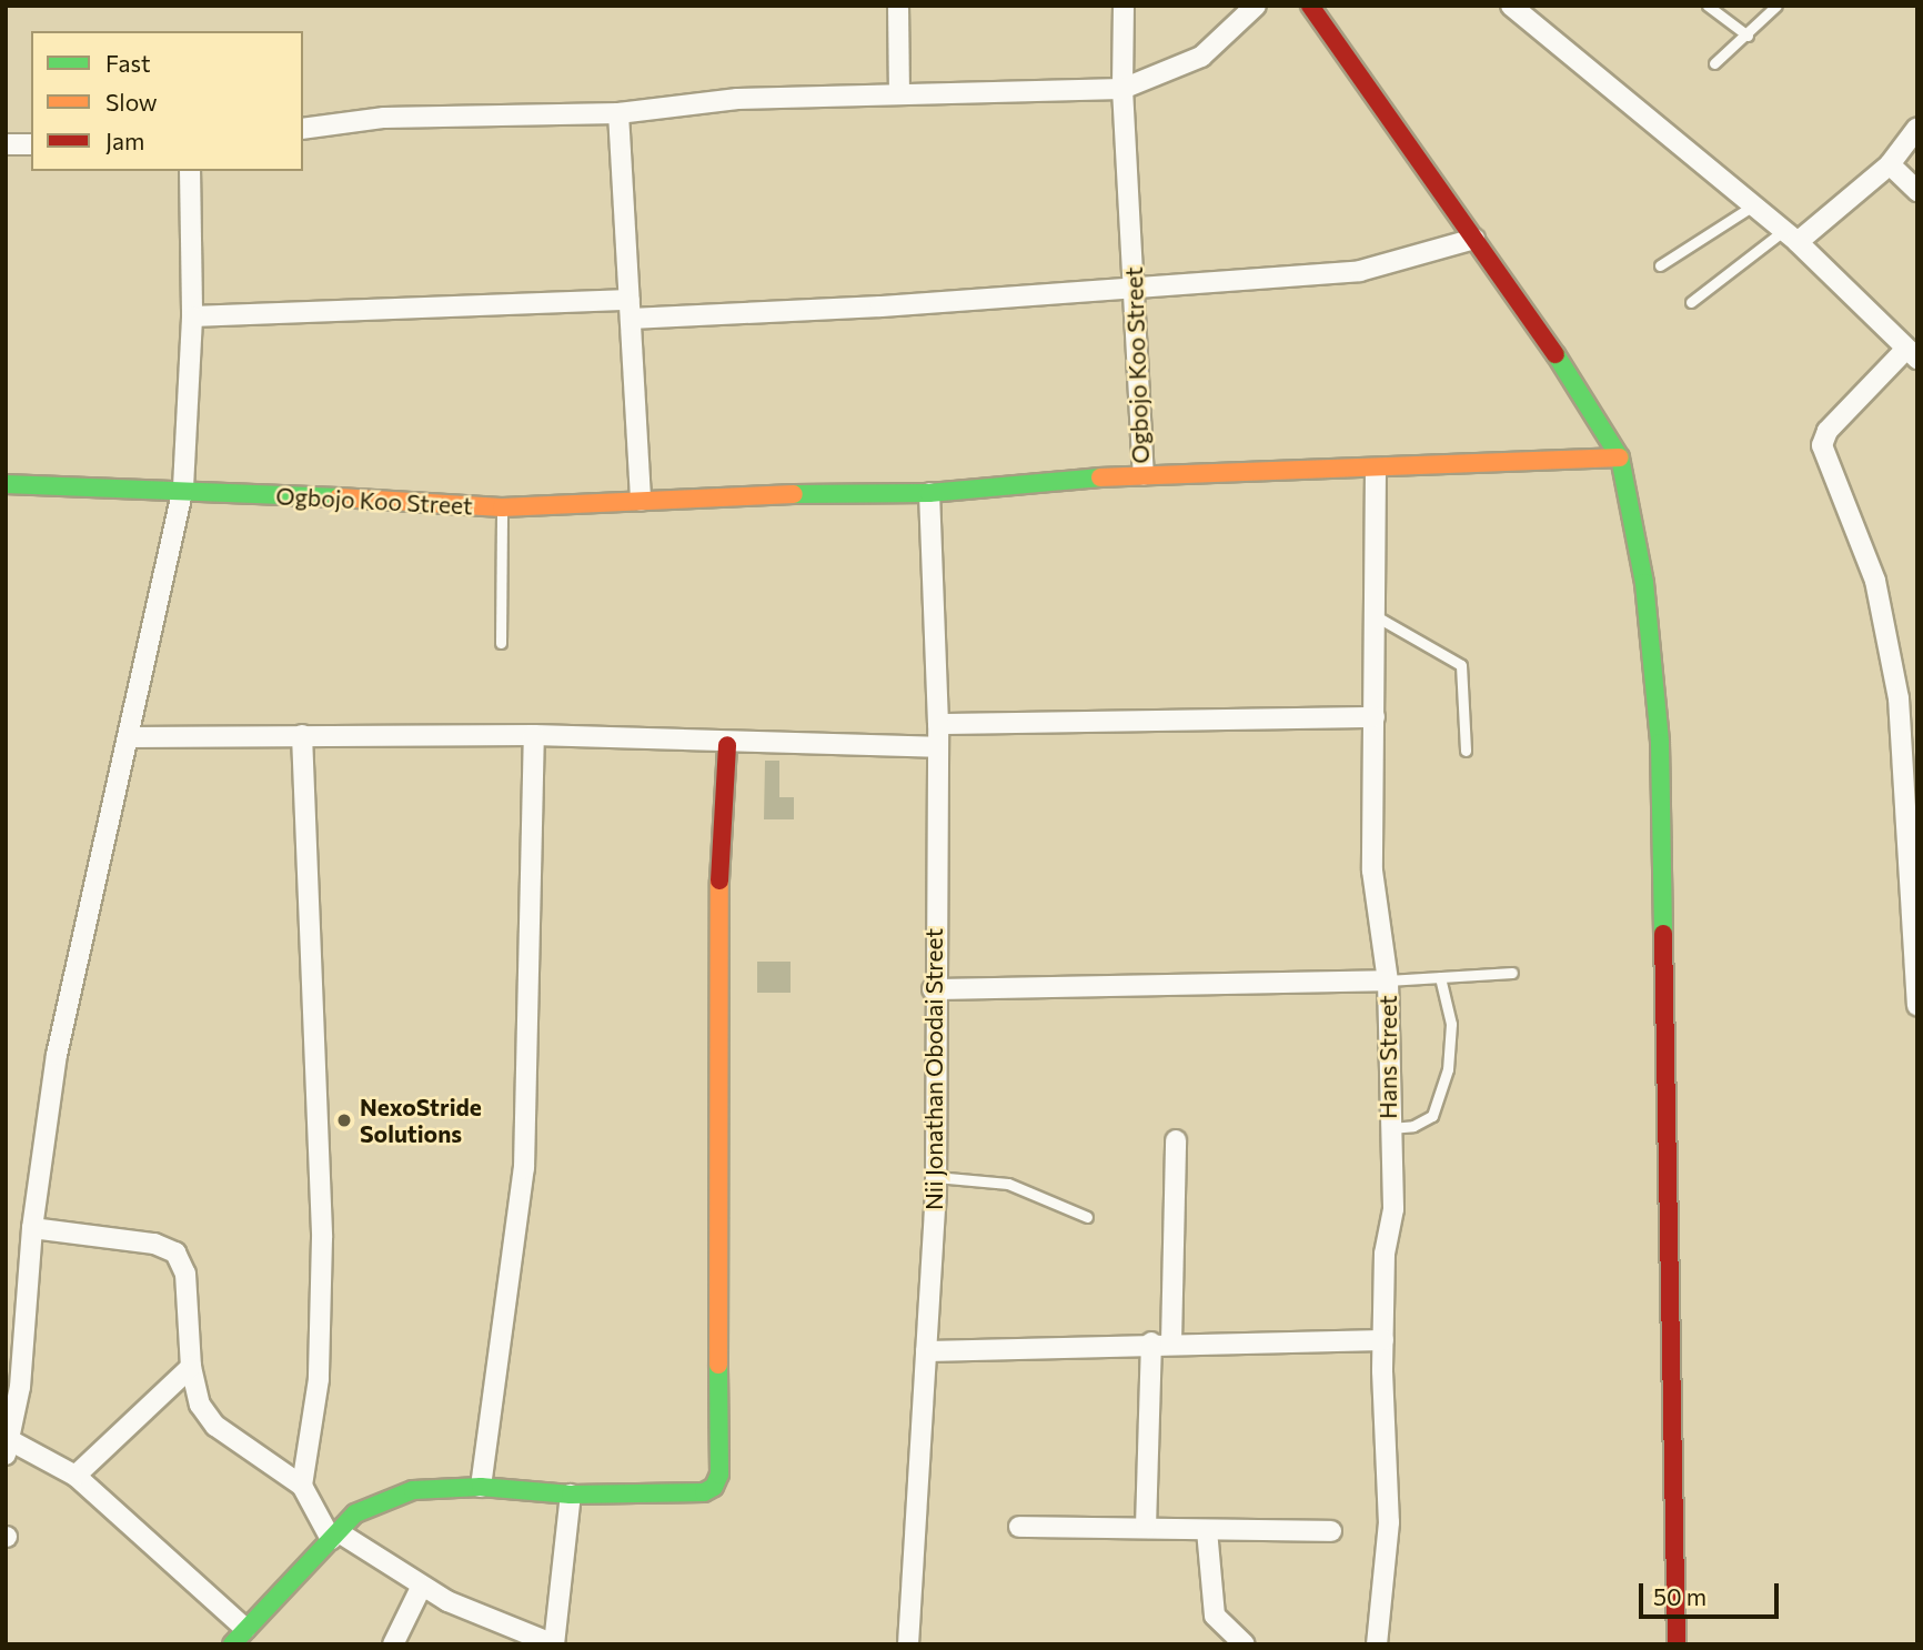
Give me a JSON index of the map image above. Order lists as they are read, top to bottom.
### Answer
{
  "streets": {
    "street": ["Ogbojo Koo Street", "Hans Street", "Nii Jonathan Obodai Street"]
  },
  "crossings": [
    ["Ogbojo Koo Street", "Nii Jonathan Obodai Street"]
  ],
  "places": ["NexoStride Solutions"],
  "legend": ["Fast", "Slow", "Jam"],
  "scale_bar": "50 m"
}
